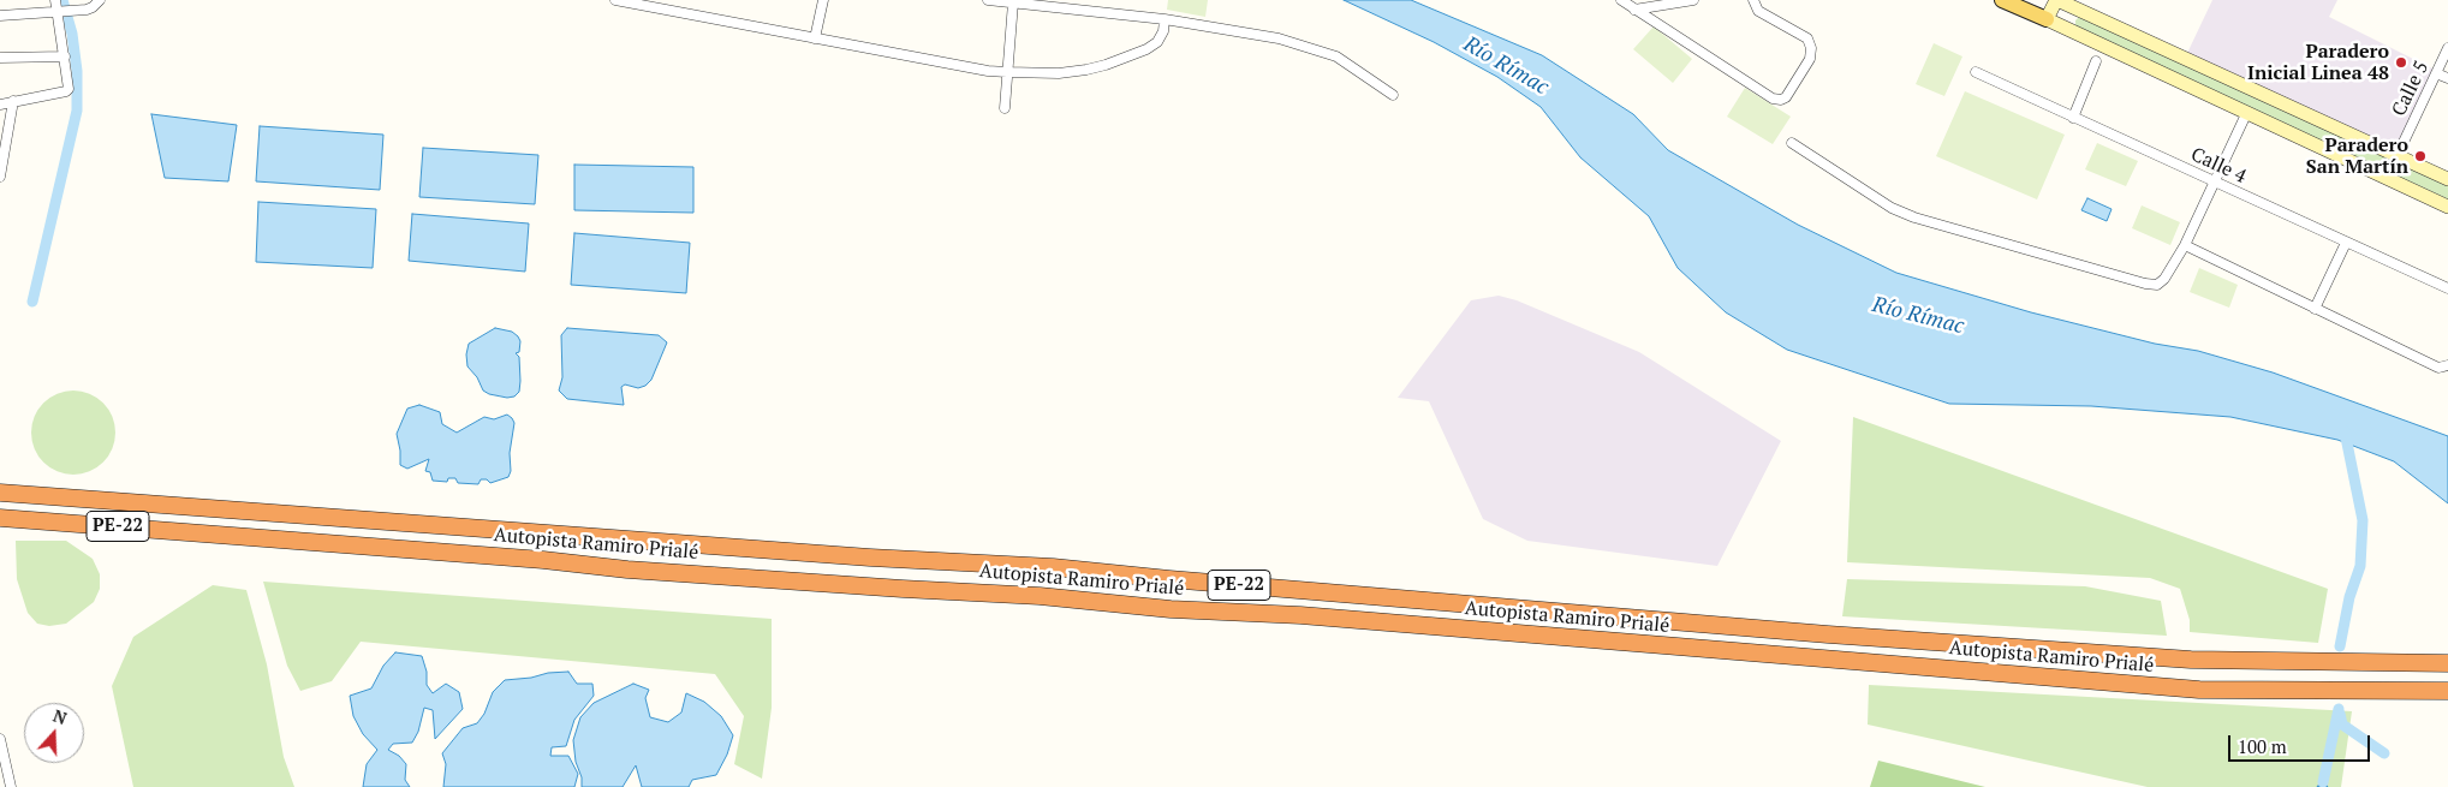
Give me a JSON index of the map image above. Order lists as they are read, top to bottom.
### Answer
{
  "streets": {
    "highway": ["PE-22", "Autopista Ramiro Prialé"],
    "street": ["Calle 5", "Calle 4"]
  },
  "water": ["Río Rímac"],
  "places": ["Paradero Inicial Linea 48", "Paradero San Martín"],
  "scale_bar": "100 m",
  "north": "top"
}
